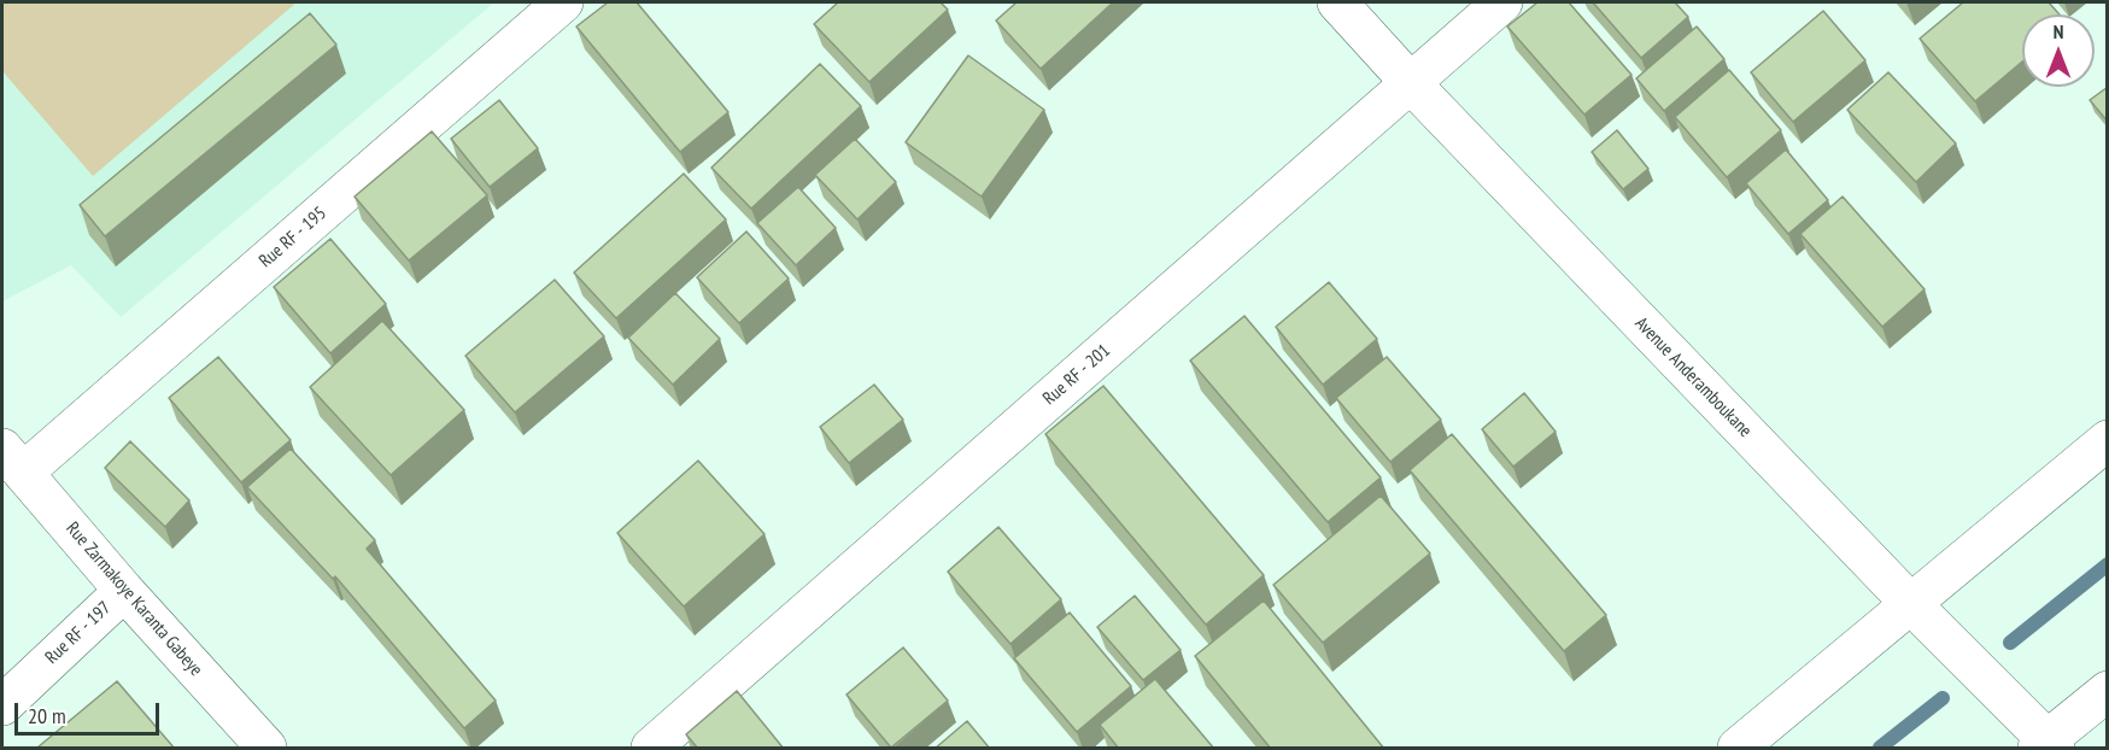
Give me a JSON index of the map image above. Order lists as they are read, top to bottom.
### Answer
{
  "streets": {
    "street": [
      "Rue RF - 195",
      "Rue RF - 201",
      "Avenue Anderamboukane",
      "Rue Zarmakoye Karanta Gabeye",
      "Rue RF - 197"
    ]
  },
  "crossings": [
    ["Rue RF - 195", "Rue Zarmakoye Karanta Gabeye"],
    ["Rue RF - 201", "Avenue Anderamboukane"],
    ["Rue Zarmakoye Karanta Gabeye", "Rue RF - 197"]
  ],
  "scale_bar": "20 m",
  "north": "top"
}
